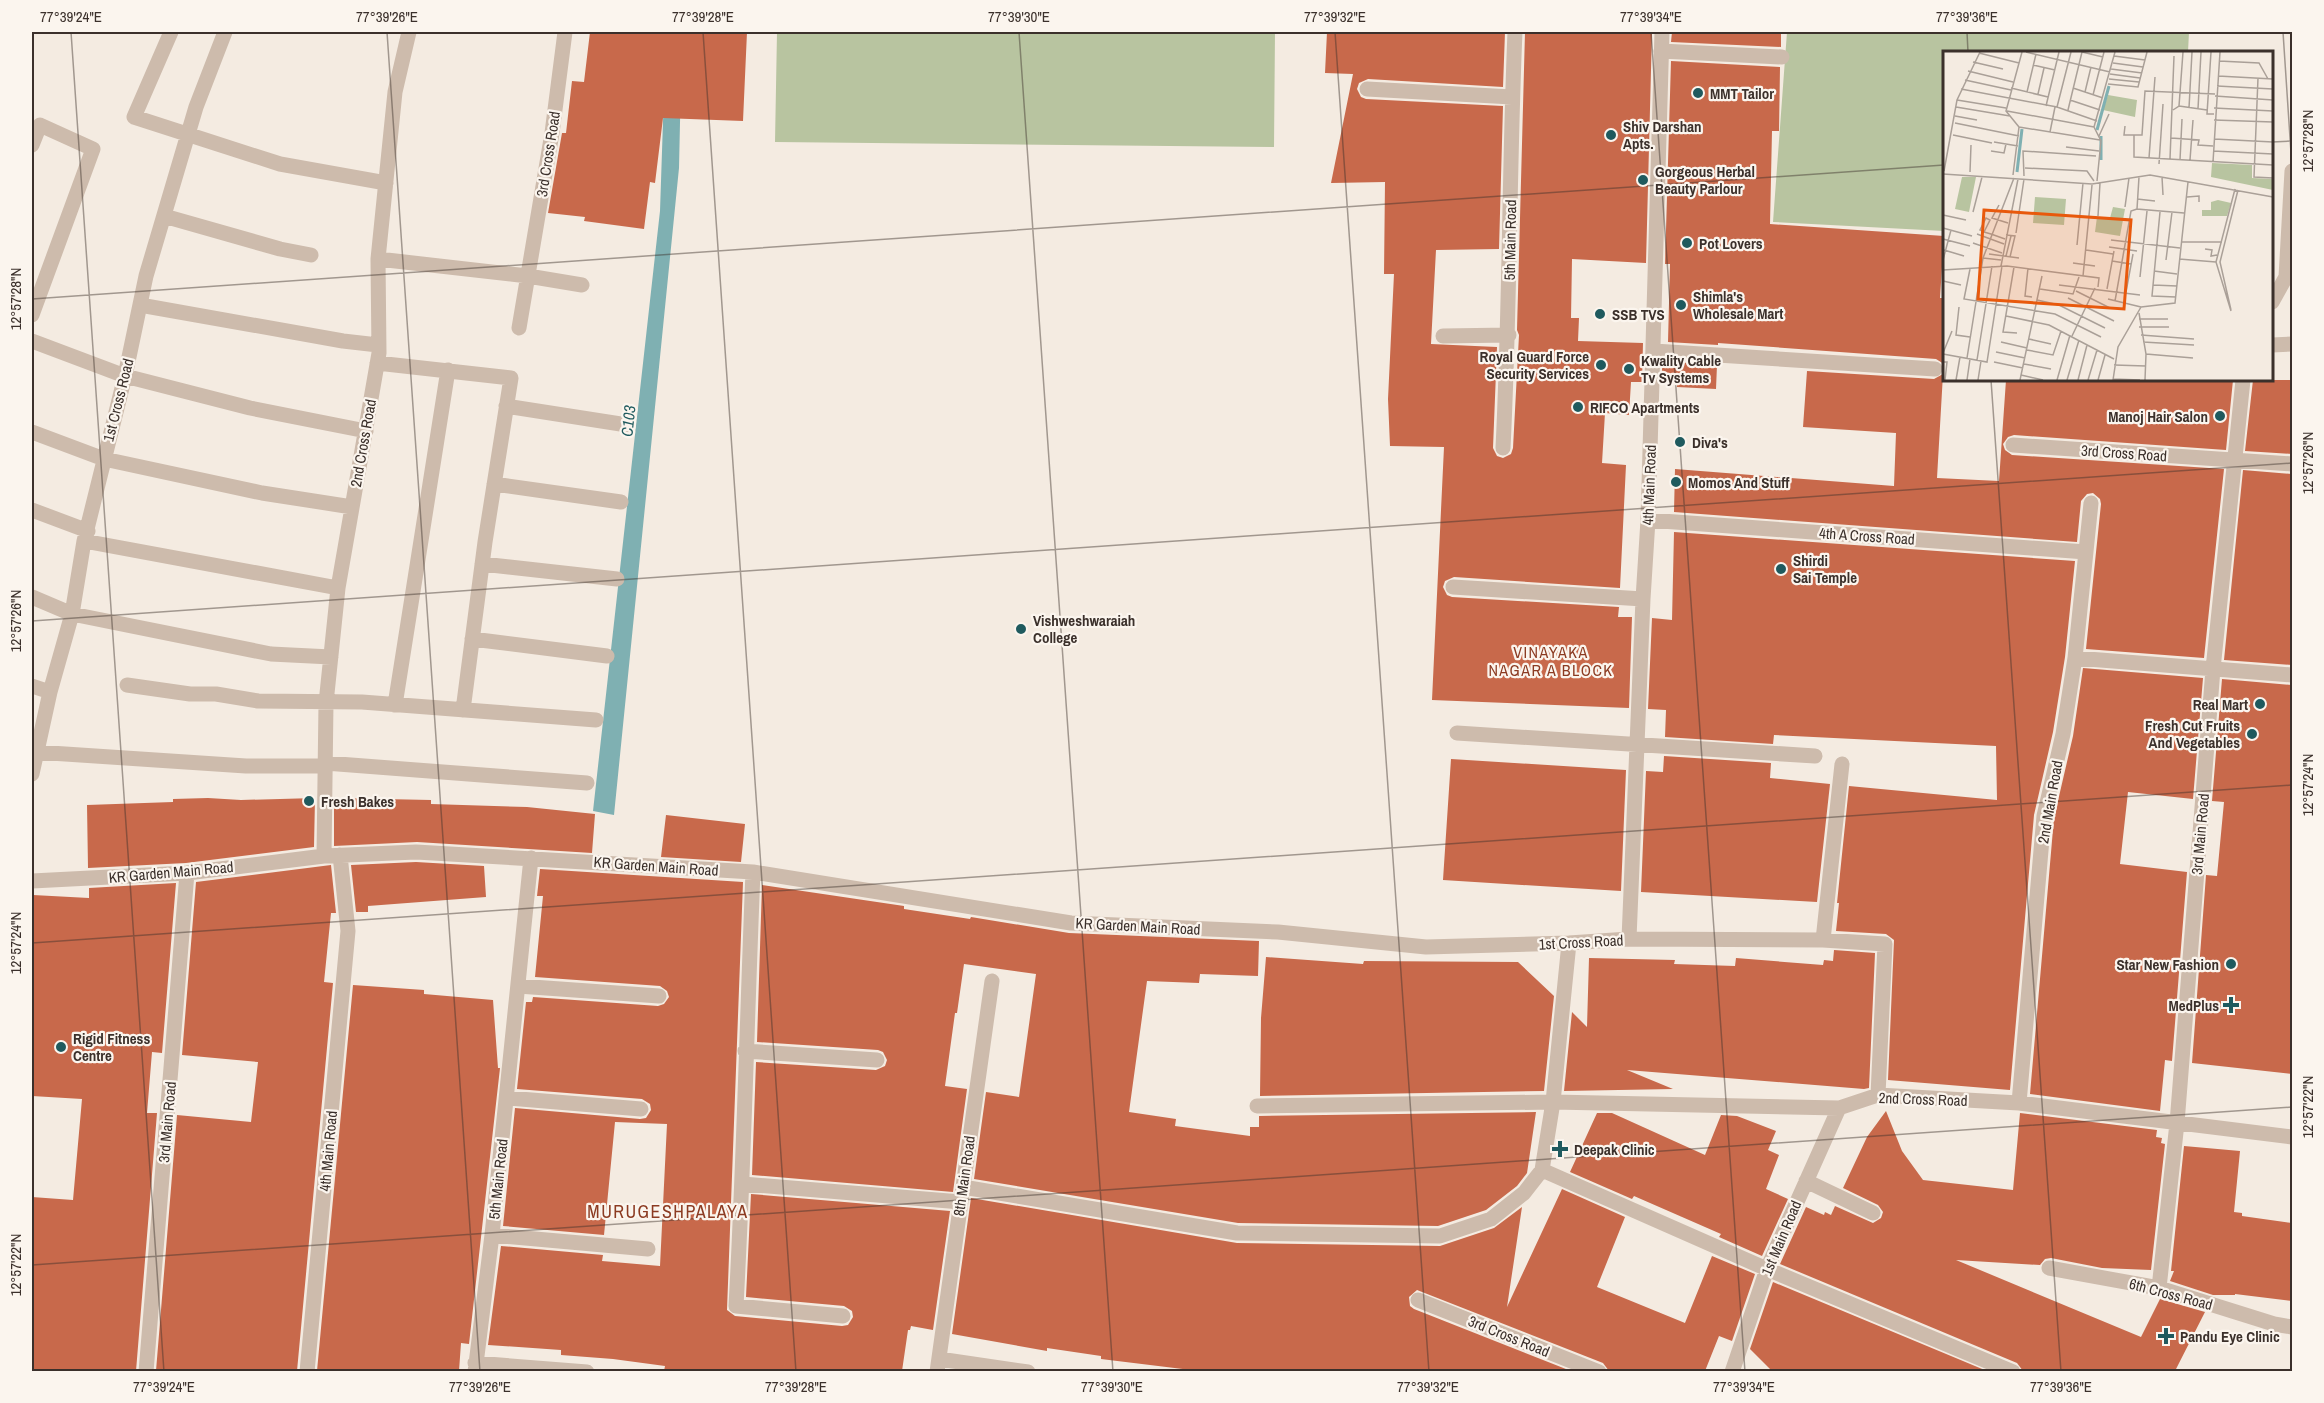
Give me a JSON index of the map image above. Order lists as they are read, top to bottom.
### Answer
{
  "streets": {
    "street": [
      "3rd Cross Road",
      "5th Main Road",
      "1st Cross Road",
      "2nd Cross Road",
      "4th Main Road",
      "4th A Cross Road",
      "2nd Main Road",
      "3rd Main Road",
      "KR Garden Main Road",
      "8th Main Road",
      "1st Main Road",
      "6th Cross Road"
    ]
  },
  "crossings": [
    ["3rd Cross Road", "3rd Main Road"],
    ["5th Main Road", "KR Garden Main Road"],
    ["1st Cross Road", "2nd Cross Road"],
    ["1st Cross Road", "4th Main Road"],
    ["1st Cross Road", "KR Garden Main Road"],
    ["2nd Cross Road", "4th Main Road"],
    ["2nd Cross Road", "2nd Main Road"],
    ["2nd Cross Road", "3rd Main Road"],
    ["2nd Cross Road", "KR Garden Main Road"],
    ["2nd Cross Road", "1st Main Road"],
    ["4th Main Road", "4th A Cross Road"],
    ["4th A Cross Road", "2nd Main Road"],
    ["3rd Main Road", "KR Garden Main Road"],
    ["3rd Main Road", "6th Cross Road"]
  ],
  "districts": ["VINAYAKA NAGAR A BLOCK", "MURUGESHPALAYA"],
  "water": ["C103"],
  "places": {
    "other": [
      "MMT Tailor",
      "Shiv Darshan Apts.",
      "Gorgeous Herbal Beauty Parlour",
      "Pot Lovers",
      "Shimla's Wholesale Mart",
      "SSB TVS",
      "Royal Guard Force Security Services",
      "Kwality Cable Tv Systems",
      "RIFCO Apartments",
      "Manoj Hair Salon",
      "Diva's",
      "Momos And Stuff",
      "Shirdi Sai Temple",
      "Vishweshwaraiah College",
      "Real Mart",
      "Fresh Cut Fruits And Vegetables",
      "Fresh Bakes",
      "Star New Fashion",
      "Rigid Fitness Centre"
    ],
    "health": ["MedPlus", "Deepak Clinic", "Pandu Eye Clinic"]
  },
  "coordinates": [
    "77°39'24\"E",
    "77°39'26\"E",
    "77°39'28\"E",
    "77°39'30\"E",
    "77°39'32\"E",
    "77°39'34\"E",
    "77°39'36\"E",
    "12°57'28\"N",
    "12°57'26\"N",
    "12°57'24\"N",
    "12°57'22\"N"
  ]
}
